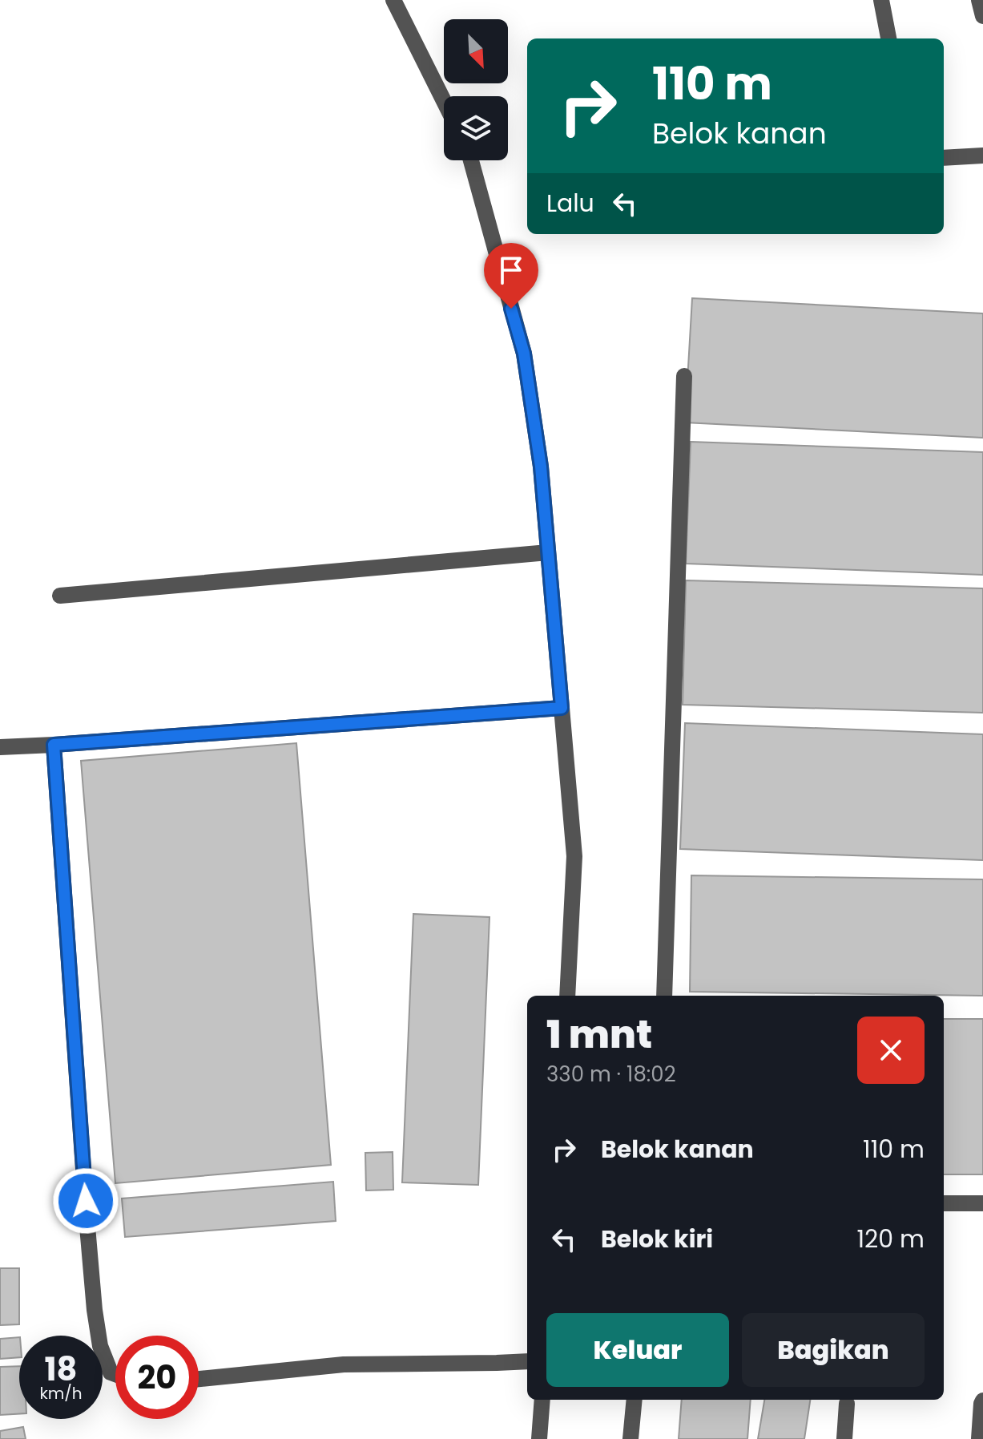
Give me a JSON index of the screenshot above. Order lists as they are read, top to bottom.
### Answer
{
  "north": "bottom right",
  "page": {
    "turn": ["110 m", "Belok kanan"],
    "then": "Lalu",
    "heading": ["1 mnt", "330 m · 18:02"],
    "list": [
      {
        "name": "Belok kanan",
        "value": "110 m"
      },
      {
        "name": "Belok kiri",
        "value": "120 m"
      }
    ],
    "buttons": ["Keluar", "Bagikan"],
    "speed": "18 km/h",
    "limit": "20"
  }
}
